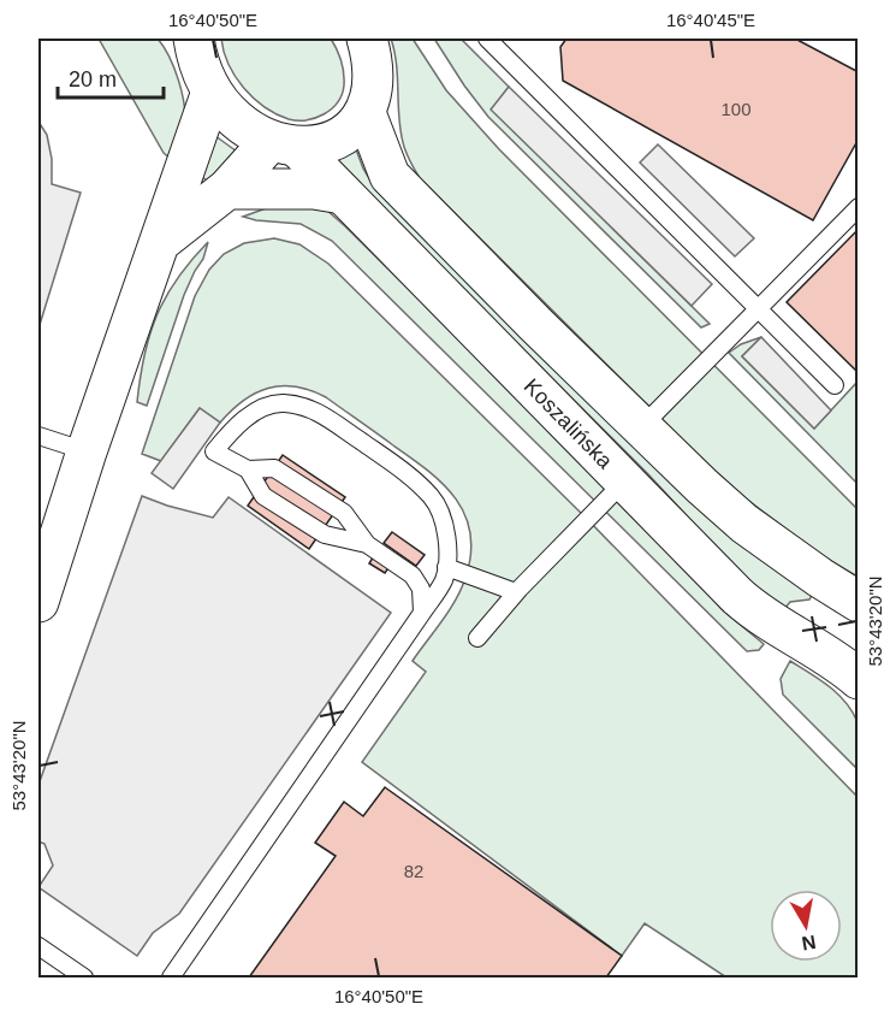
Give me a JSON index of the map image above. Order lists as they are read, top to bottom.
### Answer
{
  "streets": {
    "main road": ["Koszalińska"]
  },
  "house_numbers": ["100", "82"],
  "scale_bar": "20 m",
  "north": "bottom",
  "coordinates": ["16°40'50\"E", "16°40'45\"E", "53°43'20\"N"]
}
